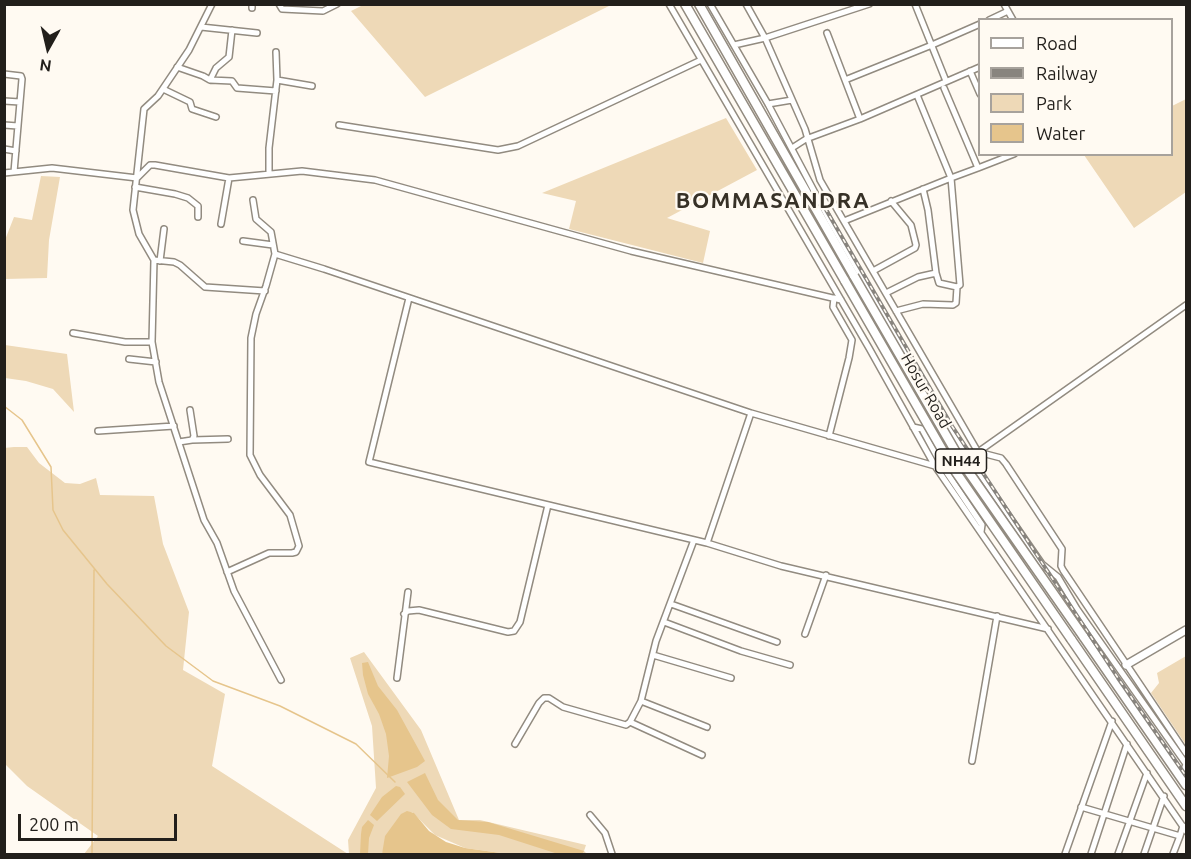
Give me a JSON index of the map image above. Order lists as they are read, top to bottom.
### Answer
{
  "streets": {
    "highway": ["Hosur Road", "NH44"]
  },
  "districts": ["BOMMASANDRA"],
  "legend": [
    "Road",
    "Railway",
    "Park",
    "Water"
  ],
  "scale_bar": "200 m",
  "north": "bottom"
}
